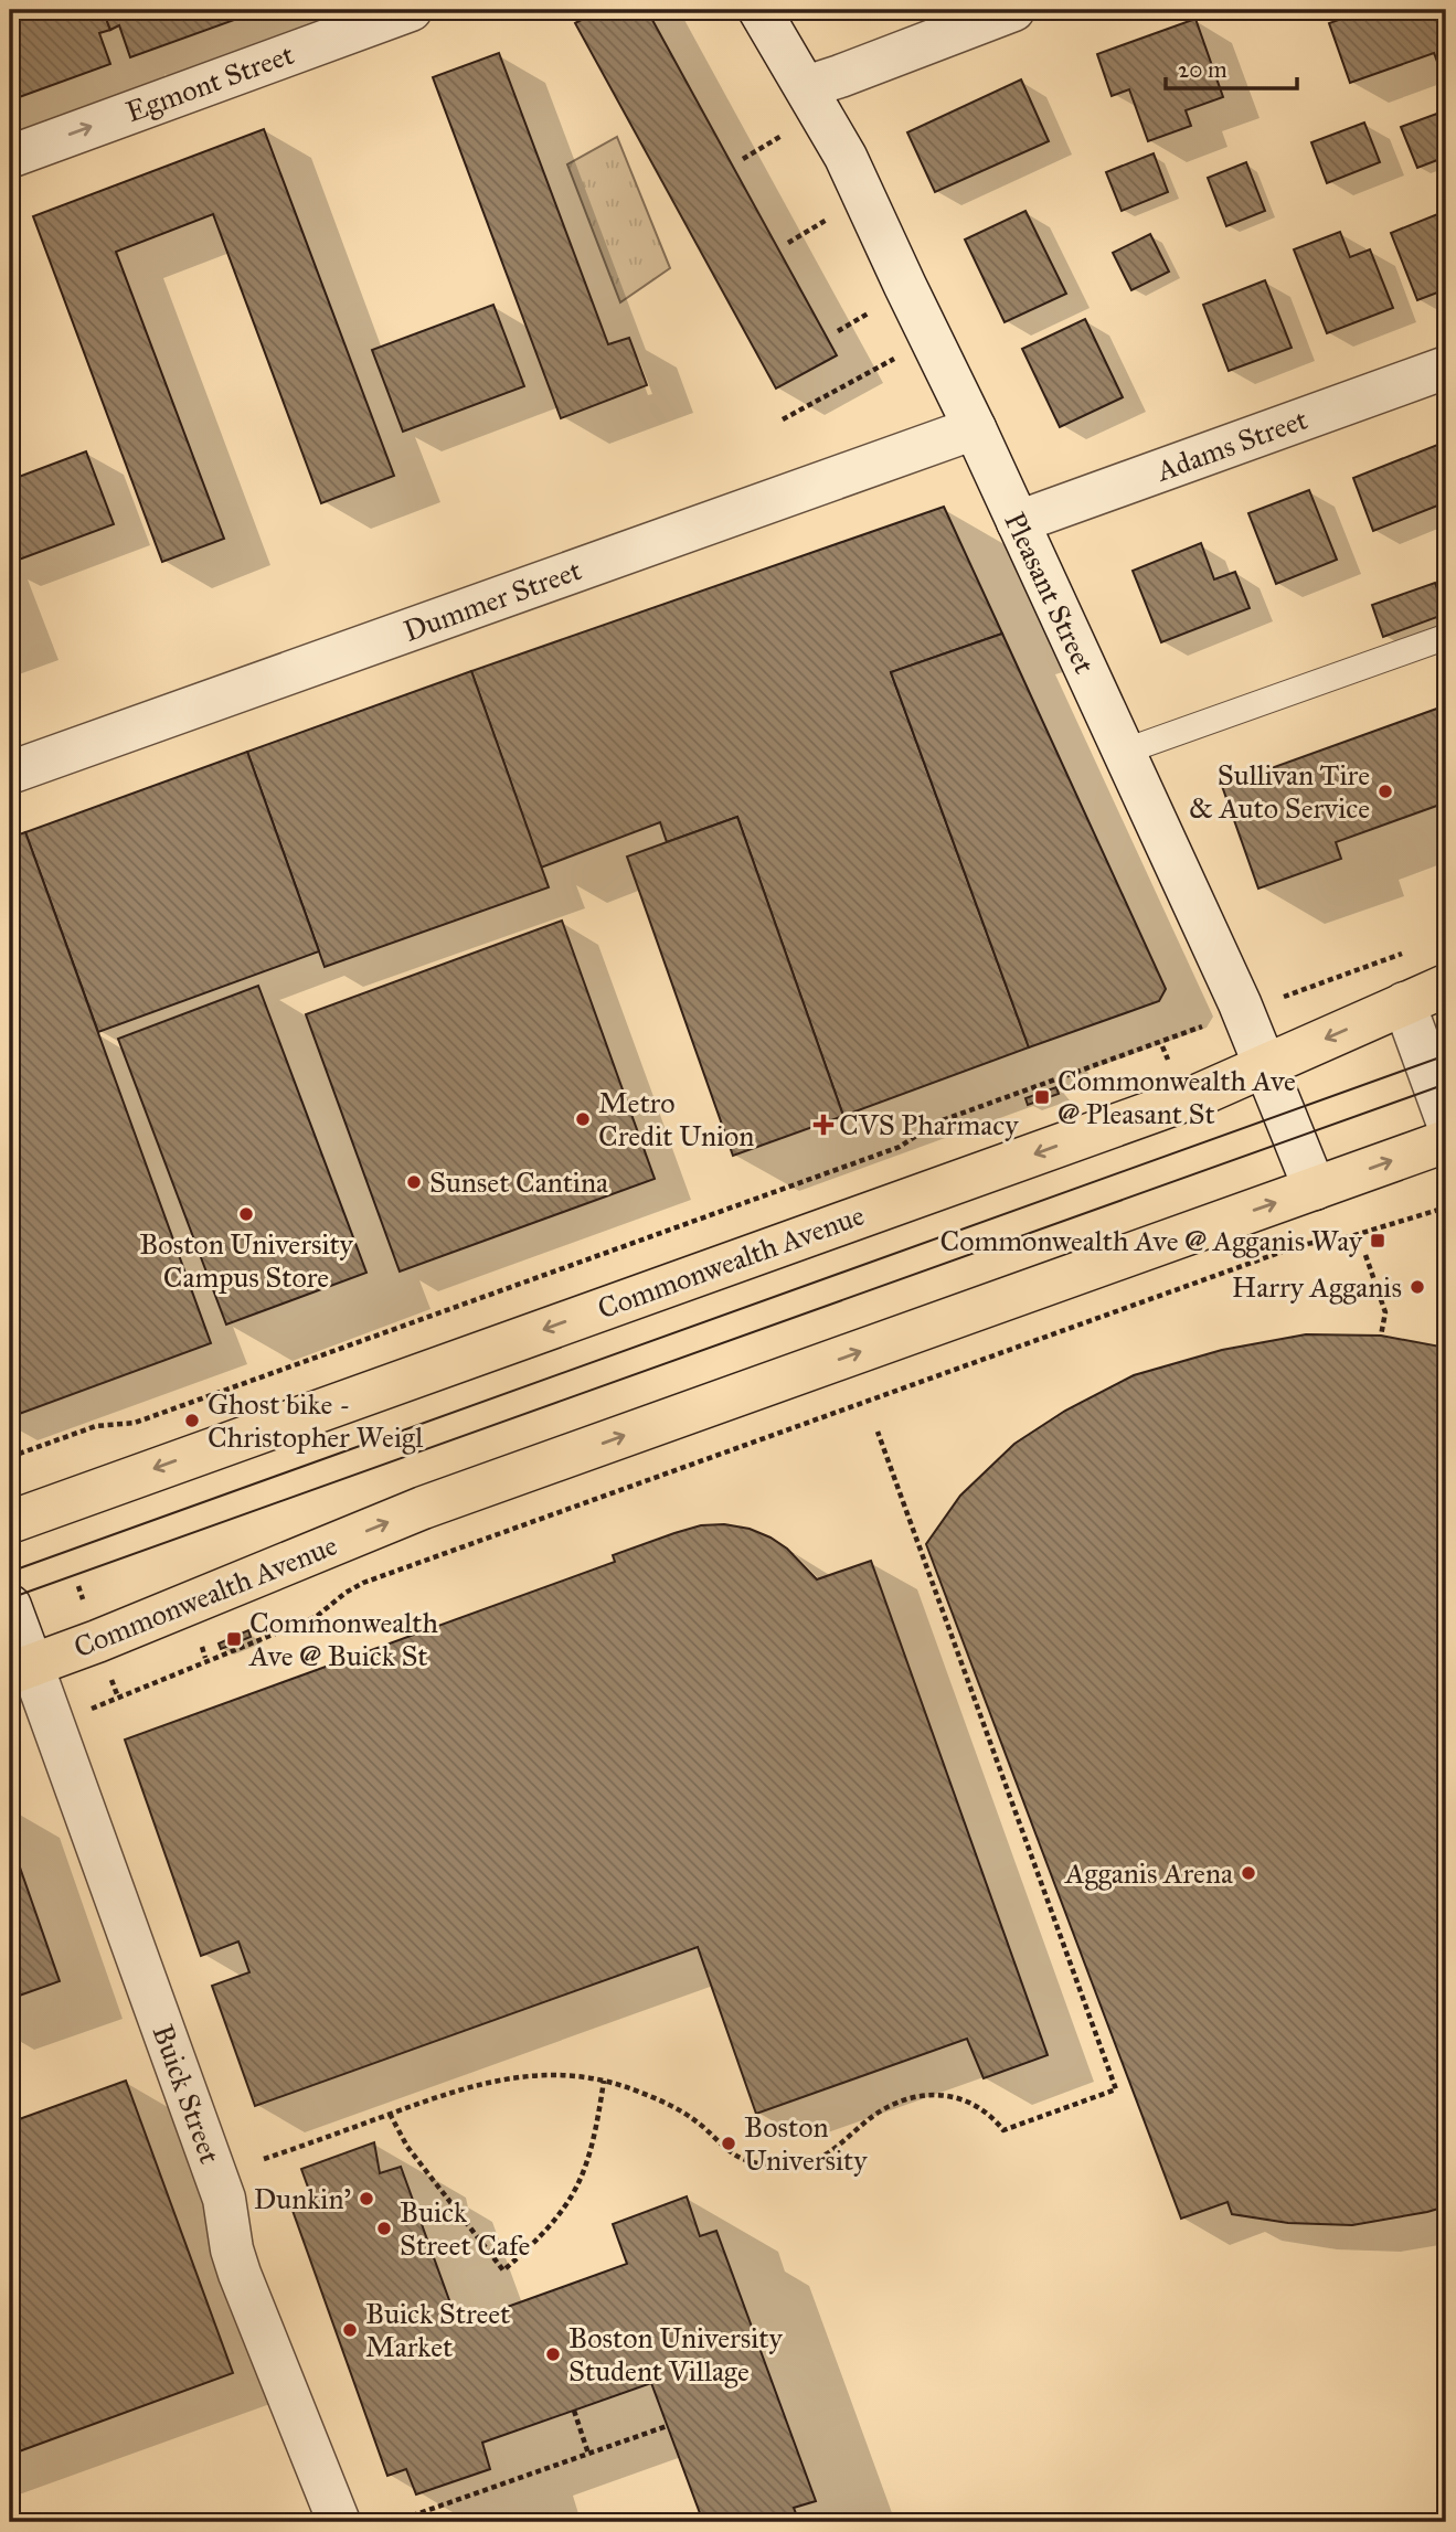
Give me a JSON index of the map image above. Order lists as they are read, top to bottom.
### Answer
{
  "streets": {
    "main road": ["Commonwealth Avenue"],
    "street": [
      "Egmont Street",
      "Adams Street",
      "Pleasant Street",
      "Dummer Street",
      "Buick Street"
    ]
  },
  "crossings": [
    ["Adams Street", "Pleasant Street"],
    ["Pleasant Street", "Dummer Street"],
    ["Pleasant Street", "Commonwealth Avenue"],
    ["Commonwealth Avenue", "Buick Street"]
  ],
  "one_way": ["Egmont Street"],
  "places": {
    "other": [
      "Sullivan Tire & Auto Service",
      "Metro Credit Union",
      "Sunset Cantina",
      "Boston University Campus Store",
      "Harry Agganis",
      "Ghost bike - Christopher Weigl",
      "Agganis Arena",
      "Boston University",
      "Dunkin'",
      "Buick Street Cafe",
      "Buick Street Market",
      "Boston University Student Village"
    ],
    "transit": ["Commonwealth Ave @ Pleasant St", "Commonwealth Ave @ Agganis Way", "Commonwealth Ave @ Buick St"],
    "health": ["CVS Pharmacy"]
  },
  "scale_bar": "20 m"
}
